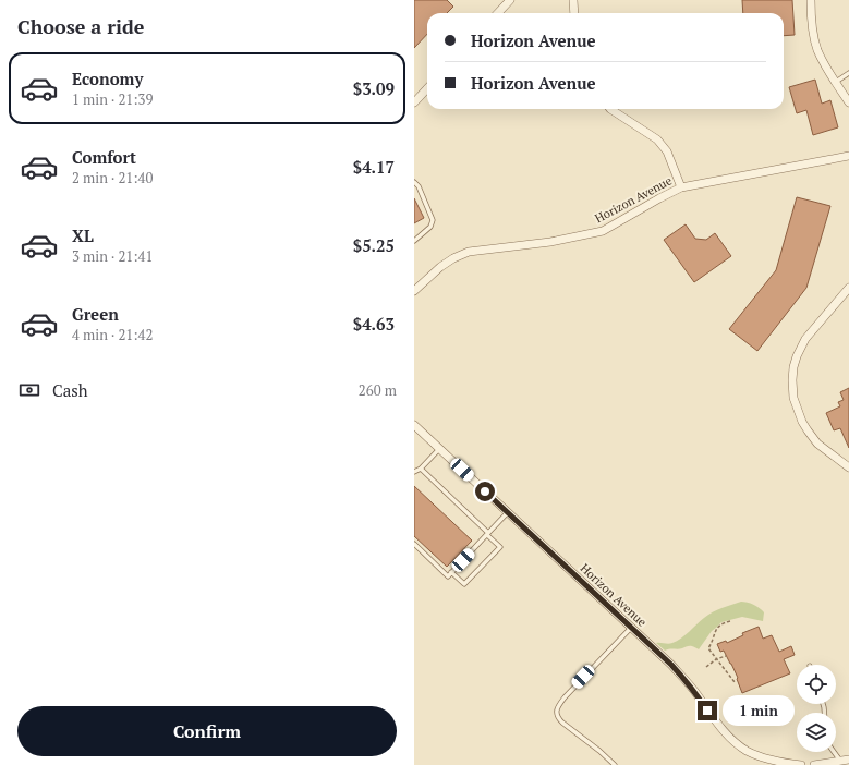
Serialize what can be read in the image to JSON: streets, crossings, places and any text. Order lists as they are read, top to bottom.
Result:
{
  "streets": {
    "street": ["Horizon Avenue"]
  },
  "page": {
    "heading": "Choose a ride",
    "banner": ["Horizon Avenue", "Horizon Avenue"],
    "list": [
      {
        "name": "Economy",
        "note": "1 min · 21:39",
        "value": "$3.09"
      },
      {
        "name": "Comfort",
        "note": "2 min · 21:40",
        "value": "$4.17"
      },
      {
        "name": "XL",
        "note": "3 min · 21:41",
        "value": "$5.25"
      },
      {
        "name": "Green",
        "note": "4 min · 21:42",
        "value": "$4.63"
      }
    ],
    "pay": ["Cash", "260 m"],
    "bubble": "1 min",
    "buttons": "Confirm"
  }
}
